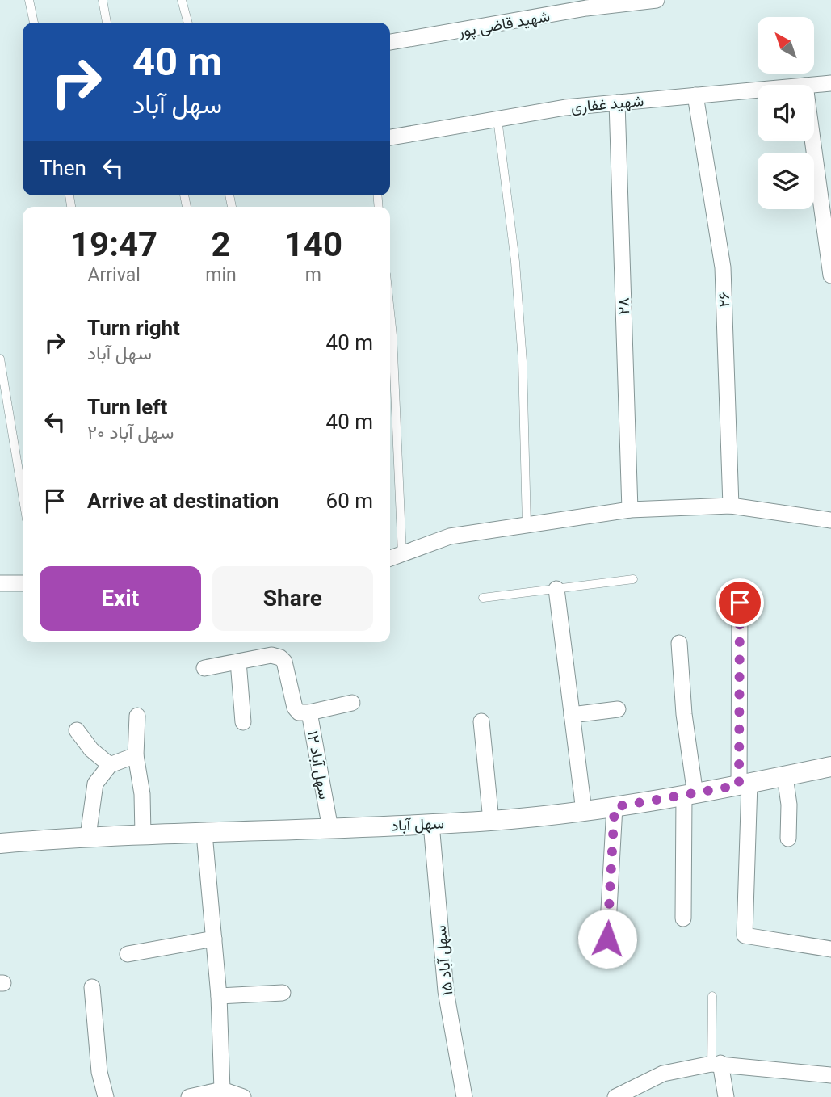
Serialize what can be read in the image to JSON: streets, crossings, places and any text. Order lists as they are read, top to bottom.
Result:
{
  "streets": {
    "street": [
      "شهید قاضی پور",
      "شهید غفاری",
      "۲۶",
      "۲۸",
      "سهل آباد ۱۲",
      "سهل آباد",
      "سهل آباد ۱۵"
    ]
  },
  "crossings": [
    ["شهید غفاری", "۲۶"],
    ["شهید غفاری", "۲۸"],
    ["سهل آباد ۱۲", "سهل آباد"],
    ["سهل آباد", "سهل آباد ۱۵"]
  ],
  "north": "top left",
  "page": {
    "turn": ["40 m", "سهل آباد"],
    "then": "Then",
    "eta": [
      "19:47",
      "Arrival",
      "2",
      "min",
      "140",
      "m"
    ],
    "list": [
      {
        "name": "Turn right",
        "note": "سهل آباد",
        "value": "40 m"
      },
      {
        "name": "Turn left",
        "note": "سهل آباد ۲۰",
        "value": "40 m"
      },
      {
        "name": "Arrive at destination",
        "value": "60 m"
      }
    ],
    "buttons": ["Exit", "Share"]
  }
}
